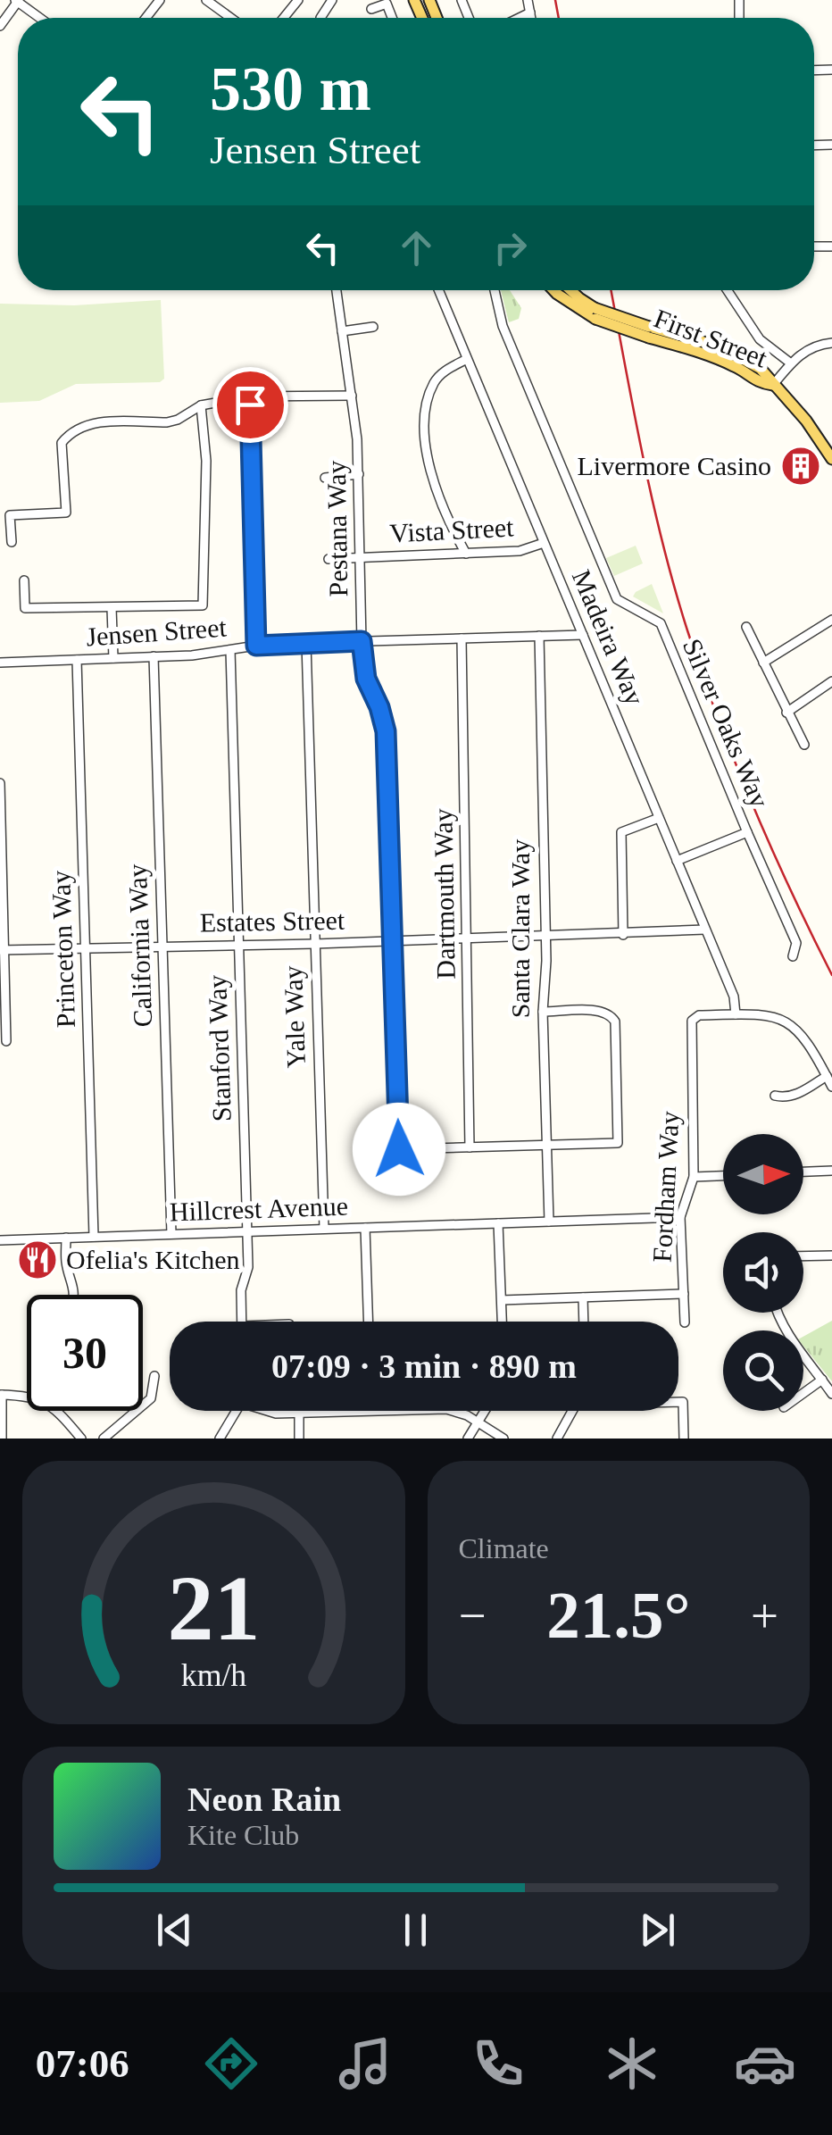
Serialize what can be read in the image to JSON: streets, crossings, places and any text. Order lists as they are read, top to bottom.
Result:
{
  "streets": {
    "main road": ["First Street"],
    "street": [
      "Pestana Way",
      "Vista Street",
      "Jensen Street",
      "Madeira Way",
      "Silver Oaks Way",
      "Dartmouth Way",
      "Estates Street",
      "Santa Clara Way",
      "California Way",
      "Princeton Way",
      "Yale Way",
      "Stanford Way",
      "Fordham Way",
      "Hillcrest Avenue"
    ]
  },
  "crossings": [
    ["Pestana Way", "Vista Street"],
    ["Pestana Way", "Jensen Street"],
    ["Pestana Way", "Dartmouth Way"],
    ["Pestana Way", "Estates Street"],
    ["Vista Street", "Madeira Way"],
    ["Jensen Street", "Madeira Way"],
    ["Jensen Street", "Dartmouth Way"],
    ["Jensen Street", "Santa Clara Way"],
    ["Jensen Street", "California Way"],
    ["Jensen Street", "Princeton Way"],
    ["Jensen Street", "Yale Way"],
    ["Jensen Street", "Stanford Way"],
    ["Madeira Way", "Estates Street"],
    ["Madeira Way", "Fordham Way"],
    ["Dartmouth Way", "Estates Street"],
    ["Estates Street", "Santa Clara Way"],
    ["Estates Street", "California Way"],
    ["Estates Street", "Princeton Way"],
    ["Estates Street", "Yale Way"],
    ["Estates Street", "Stanford Way"],
    ["Santa Clara Way", "Hillcrest Avenue"],
    ["California Way", "Hillcrest Avenue"],
    ["Princeton Way", "Hillcrest Avenue"],
    ["Yale Way", "Hillcrest Avenue"],
    ["Stanford Way", "Hillcrest Avenue"],
    ["Fordham Way", "Hillcrest Avenue"]
  ],
  "places": {
    "building": ["Livermore Casino"],
    "restaurant": ["Ofelia's Kitchen"]
  },
  "north": "right",
  "page": {
    "turn": ["530 m", "Jensen Street"],
    "limit": "30",
    "trip": "07:09 · 3 min · 890 m",
    "tile": "Climate",
    "heat": ["−", "21.5°", "+"],
    "song": ["Neon Rain", "Kite Club"],
    "tabs": "07:06",
    "gauge": ["21", "km/h"]
  }
}
